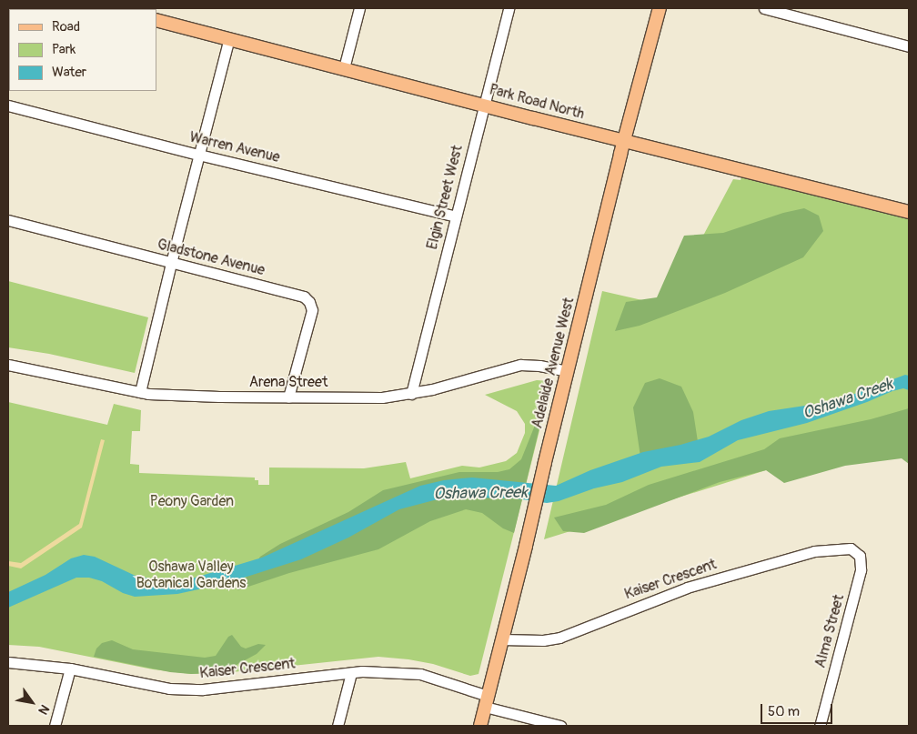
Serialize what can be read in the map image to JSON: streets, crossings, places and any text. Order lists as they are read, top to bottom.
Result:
{
  "streets": {
    "main road": ["Park Road North", "Adelaide Avenue West"],
    "street": [
      "Warren Avenue",
      "Elgin Street West",
      "Gladstone Avenue",
      "Arena Street",
      "Kaiser Crescent",
      "Alma Street"
    ]
  },
  "crossings": [
    ["Park Road North", "Elgin Street West"],
    ["Park Road North", "Adelaide Avenue West"],
    ["Warren Avenue", "Elgin Street West"],
    ["Elgin Street West", "Arena Street"],
    ["Gladstone Avenue", "Arena Street"],
    ["Adelaide Avenue West", "Arena Street"],
    ["Adelaide Avenue West", "Kaiser Crescent"],
    ["Kaiser Crescent", "Alma Street"]
  ],
  "water": ["Oshawa Creek"],
  "parks": ["Peony Garden", "Oshawa Valley Botanical Gardens"],
  "legend": ["Road", "Park", "Water"],
  "scale_bar": "50 m",
  "north": "bottom right"
}
